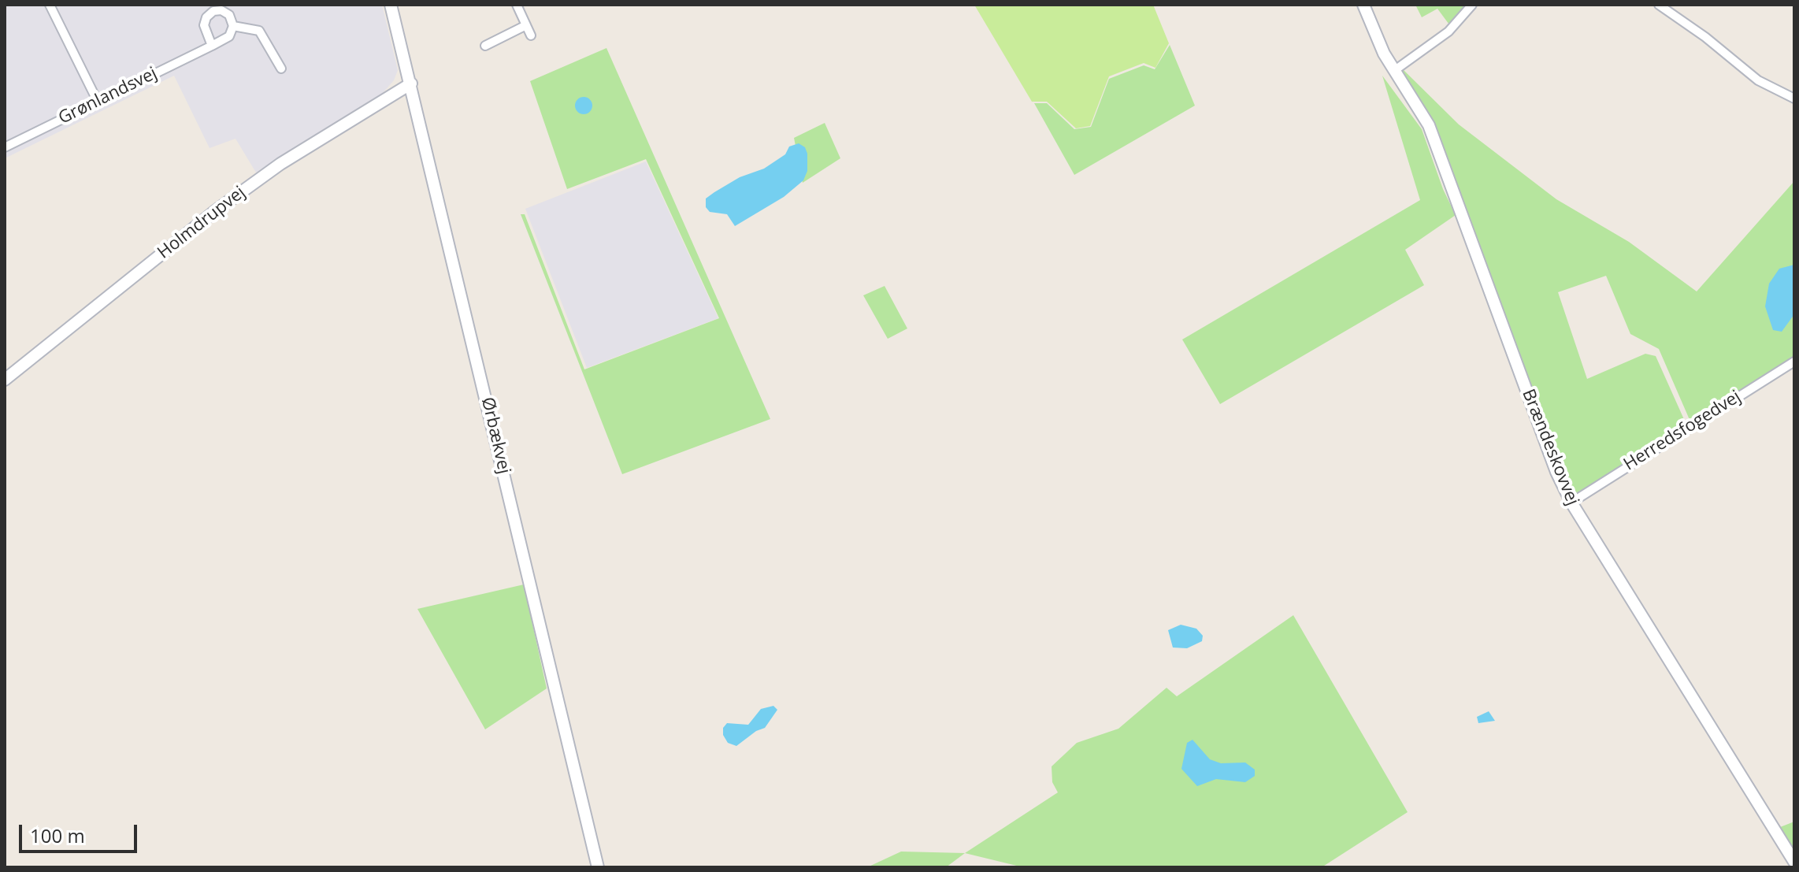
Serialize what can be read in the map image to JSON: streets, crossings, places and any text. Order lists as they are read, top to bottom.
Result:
{
  "streets": {
    "street": [
      "Grønlandsvej",
      "Holmdrupvej",
      "Herredsfogedvej",
      "Ørbækvej",
      "Brændeskovvej"
    ]
  },
  "crossings": [
    ["Holmdrupvej", "Ørbækvej"],
    ["Herredsfogedvej", "Brændeskovvej"]
  ],
  "scale_bar": "100 m"
}
